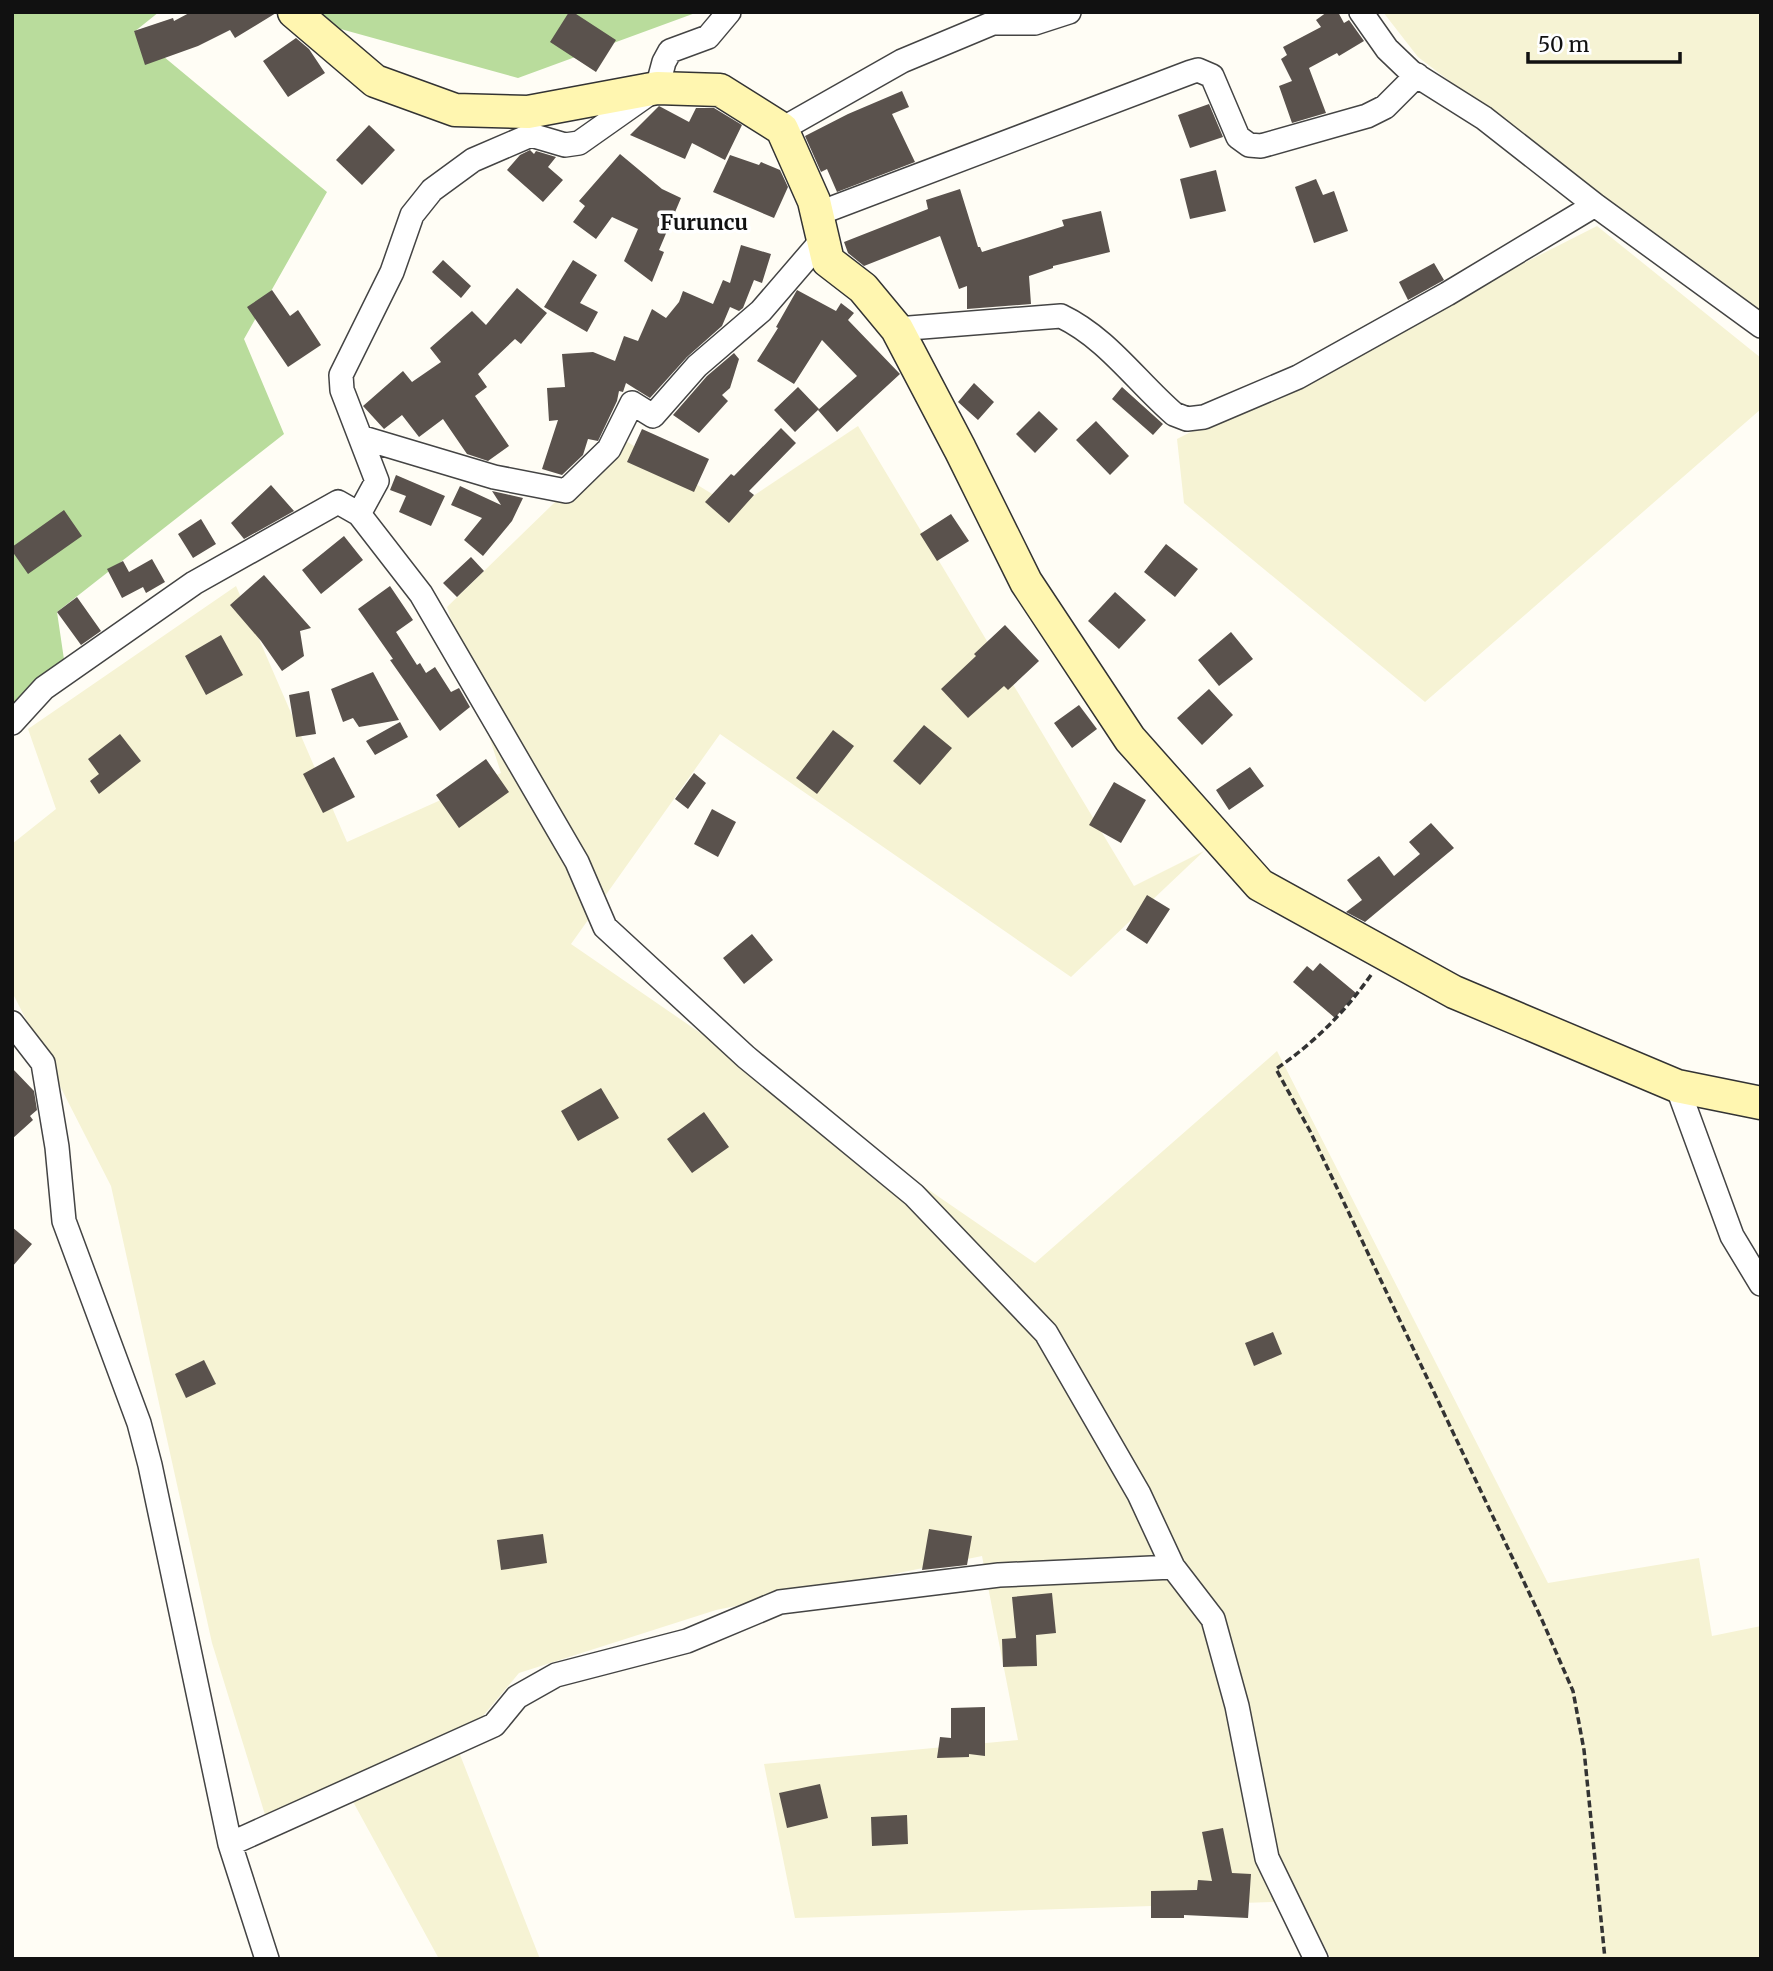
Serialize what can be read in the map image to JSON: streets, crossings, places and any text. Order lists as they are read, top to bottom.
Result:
{
  "districts": ["Furuncu"],
  "scale_bar": "50 m"
}
